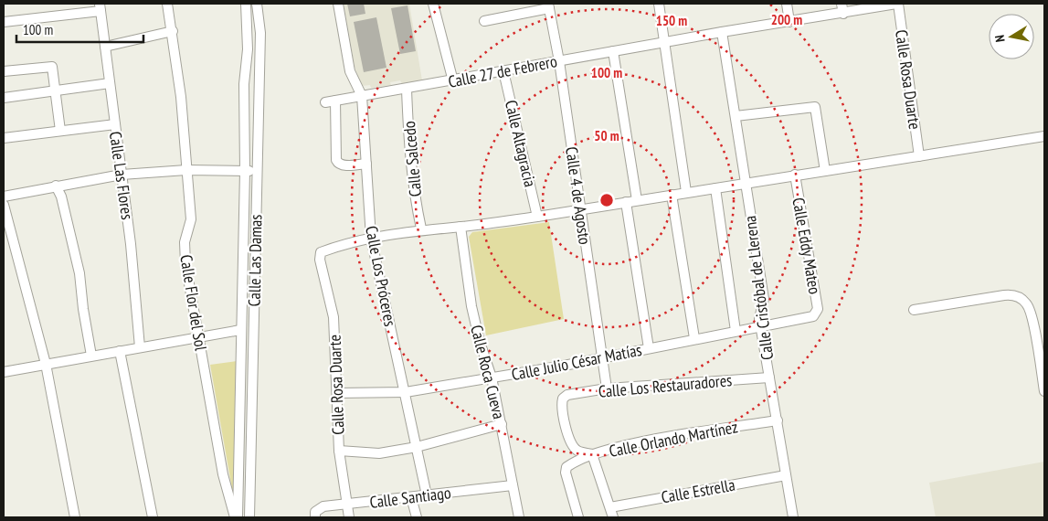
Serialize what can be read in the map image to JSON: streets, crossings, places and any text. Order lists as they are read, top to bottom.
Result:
{
  "streets": {
    "street": [
      "Calle 27 de Febrero",
      "Calle Rosa Duarte",
      "Calle Altagracia",
      "Calle Salcedo",
      "Calle Las Flores",
      "Calle 4 de Agosto",
      "Calle Eddy Mateo",
      "Calle Las Damas",
      "Calle Los Próceres",
      "Calle Cristóbal de Llerena",
      "Calle Flor del Sol",
      "Calle Julio César Matías",
      "Calle Roca Cueva",
      "Calle Los Restauradores",
      "Calle Orlando Martínez",
      "Calle Estrella",
      "Calle Santiago"
    ]
  },
  "crossings": [
    ["Calle 27 de Febrero", "Calle Rosa Duarte"],
    ["Calle 27 de Febrero", "Calle Altagracia"],
    ["Calle 27 de Febrero", "Calle Salcedo"],
    ["Calle 27 de Febrero", "Calle 4 de Agosto"],
    ["Calle 27 de Febrero", "Calle Los Próceres"],
    ["Calle 27 de Febrero", "Calle Cristóbal de Llerena"],
    ["Calle Rosa Duarte", "Calle Los Próceres"],
    ["Calle Rosa Duarte", "Calle Julio César Matías"],
    ["Calle Rosa Duarte", "Calle Santiago"],
    ["Calle 4 de Agosto", "Calle Julio César Matías"],
    ["Calle 4 de Agosto", "Calle Los Restauradores"],
    ["Calle Eddy Mateo", "Calle Julio César Matías"],
    ["Calle Las Damas", "Calle Flor del Sol"],
    ["Calle Los Próceres", "Calle Julio César Matías"],
    ["Calle Los Próceres", "Calle Santiago"],
    ["Calle Cristóbal de Llerena", "Calle Julio César Matías"],
    ["Calle Cristóbal de Llerena", "Calle Los Restauradores"],
    ["Calle Cristóbal de Llerena", "Calle Orlando Martínez"],
    ["Calle Cristóbal de Llerena", "Calle Estrella"],
    ["Calle Julio César Matías", "Calle Roca Cueva"],
    ["Calle Roca Cueva", "Calle Santiago"],
    ["Calle Los Restauradores", "Calle Orlando Martínez"]
  ],
  "scale_bar": "100 m",
  "north": "left",
  "rings": [
    "200 m",
    "150 m",
    "100 m",
    "50 m"
  ]
}
